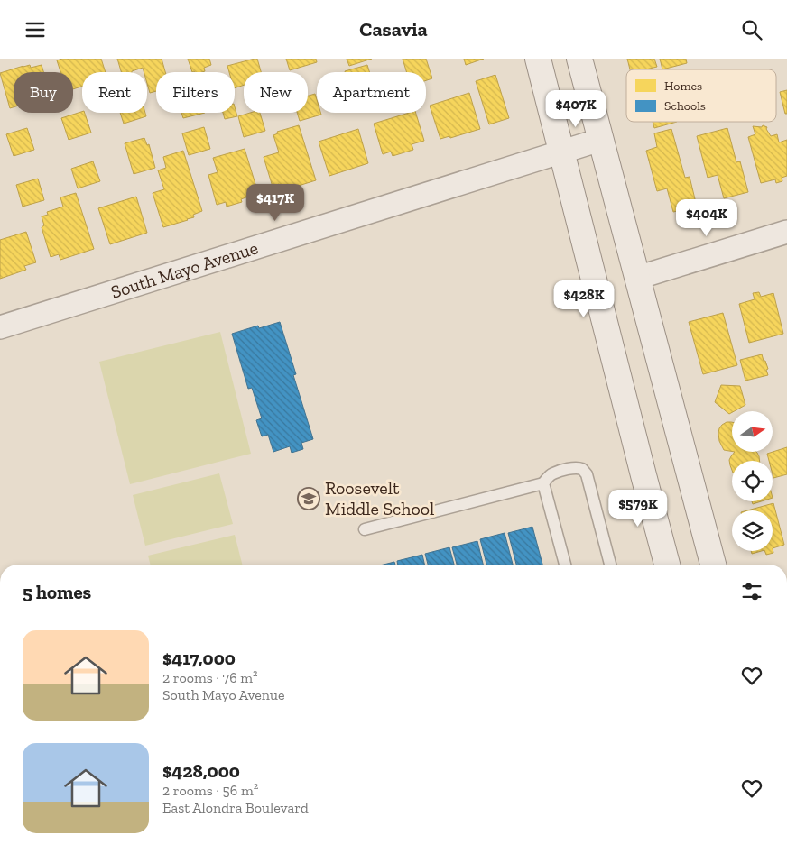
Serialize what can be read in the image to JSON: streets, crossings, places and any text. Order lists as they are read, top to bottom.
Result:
{
  "streets": {
    "street": ["South Mayo Avenue"]
  },
  "places": {
    "school or university": ["Roosevelt Middle School"]
  },
  "legend": ["Homes", "Schools"],
  "north": "right",
  "page": {
    "header": "Casavia",
    "chip": [
      "Buy",
      "Rent",
      "Filters",
      "New",
      "Apartment"
    ],
    "price": [
      "$407K",
      "$417K",
      "$404K",
      "$428K",
      "$579K"
    ],
    "heading": "5 homes",
    "list": [
      {
        "name": "$417,000",
        "note": "2 rooms · 76 m² · South Mayo Avenue"
      },
      {
        "name": "$428,000",
        "note": "2 rooms · 56 m² · East Alondra Boulevard"
      }
    ]
  }
}
